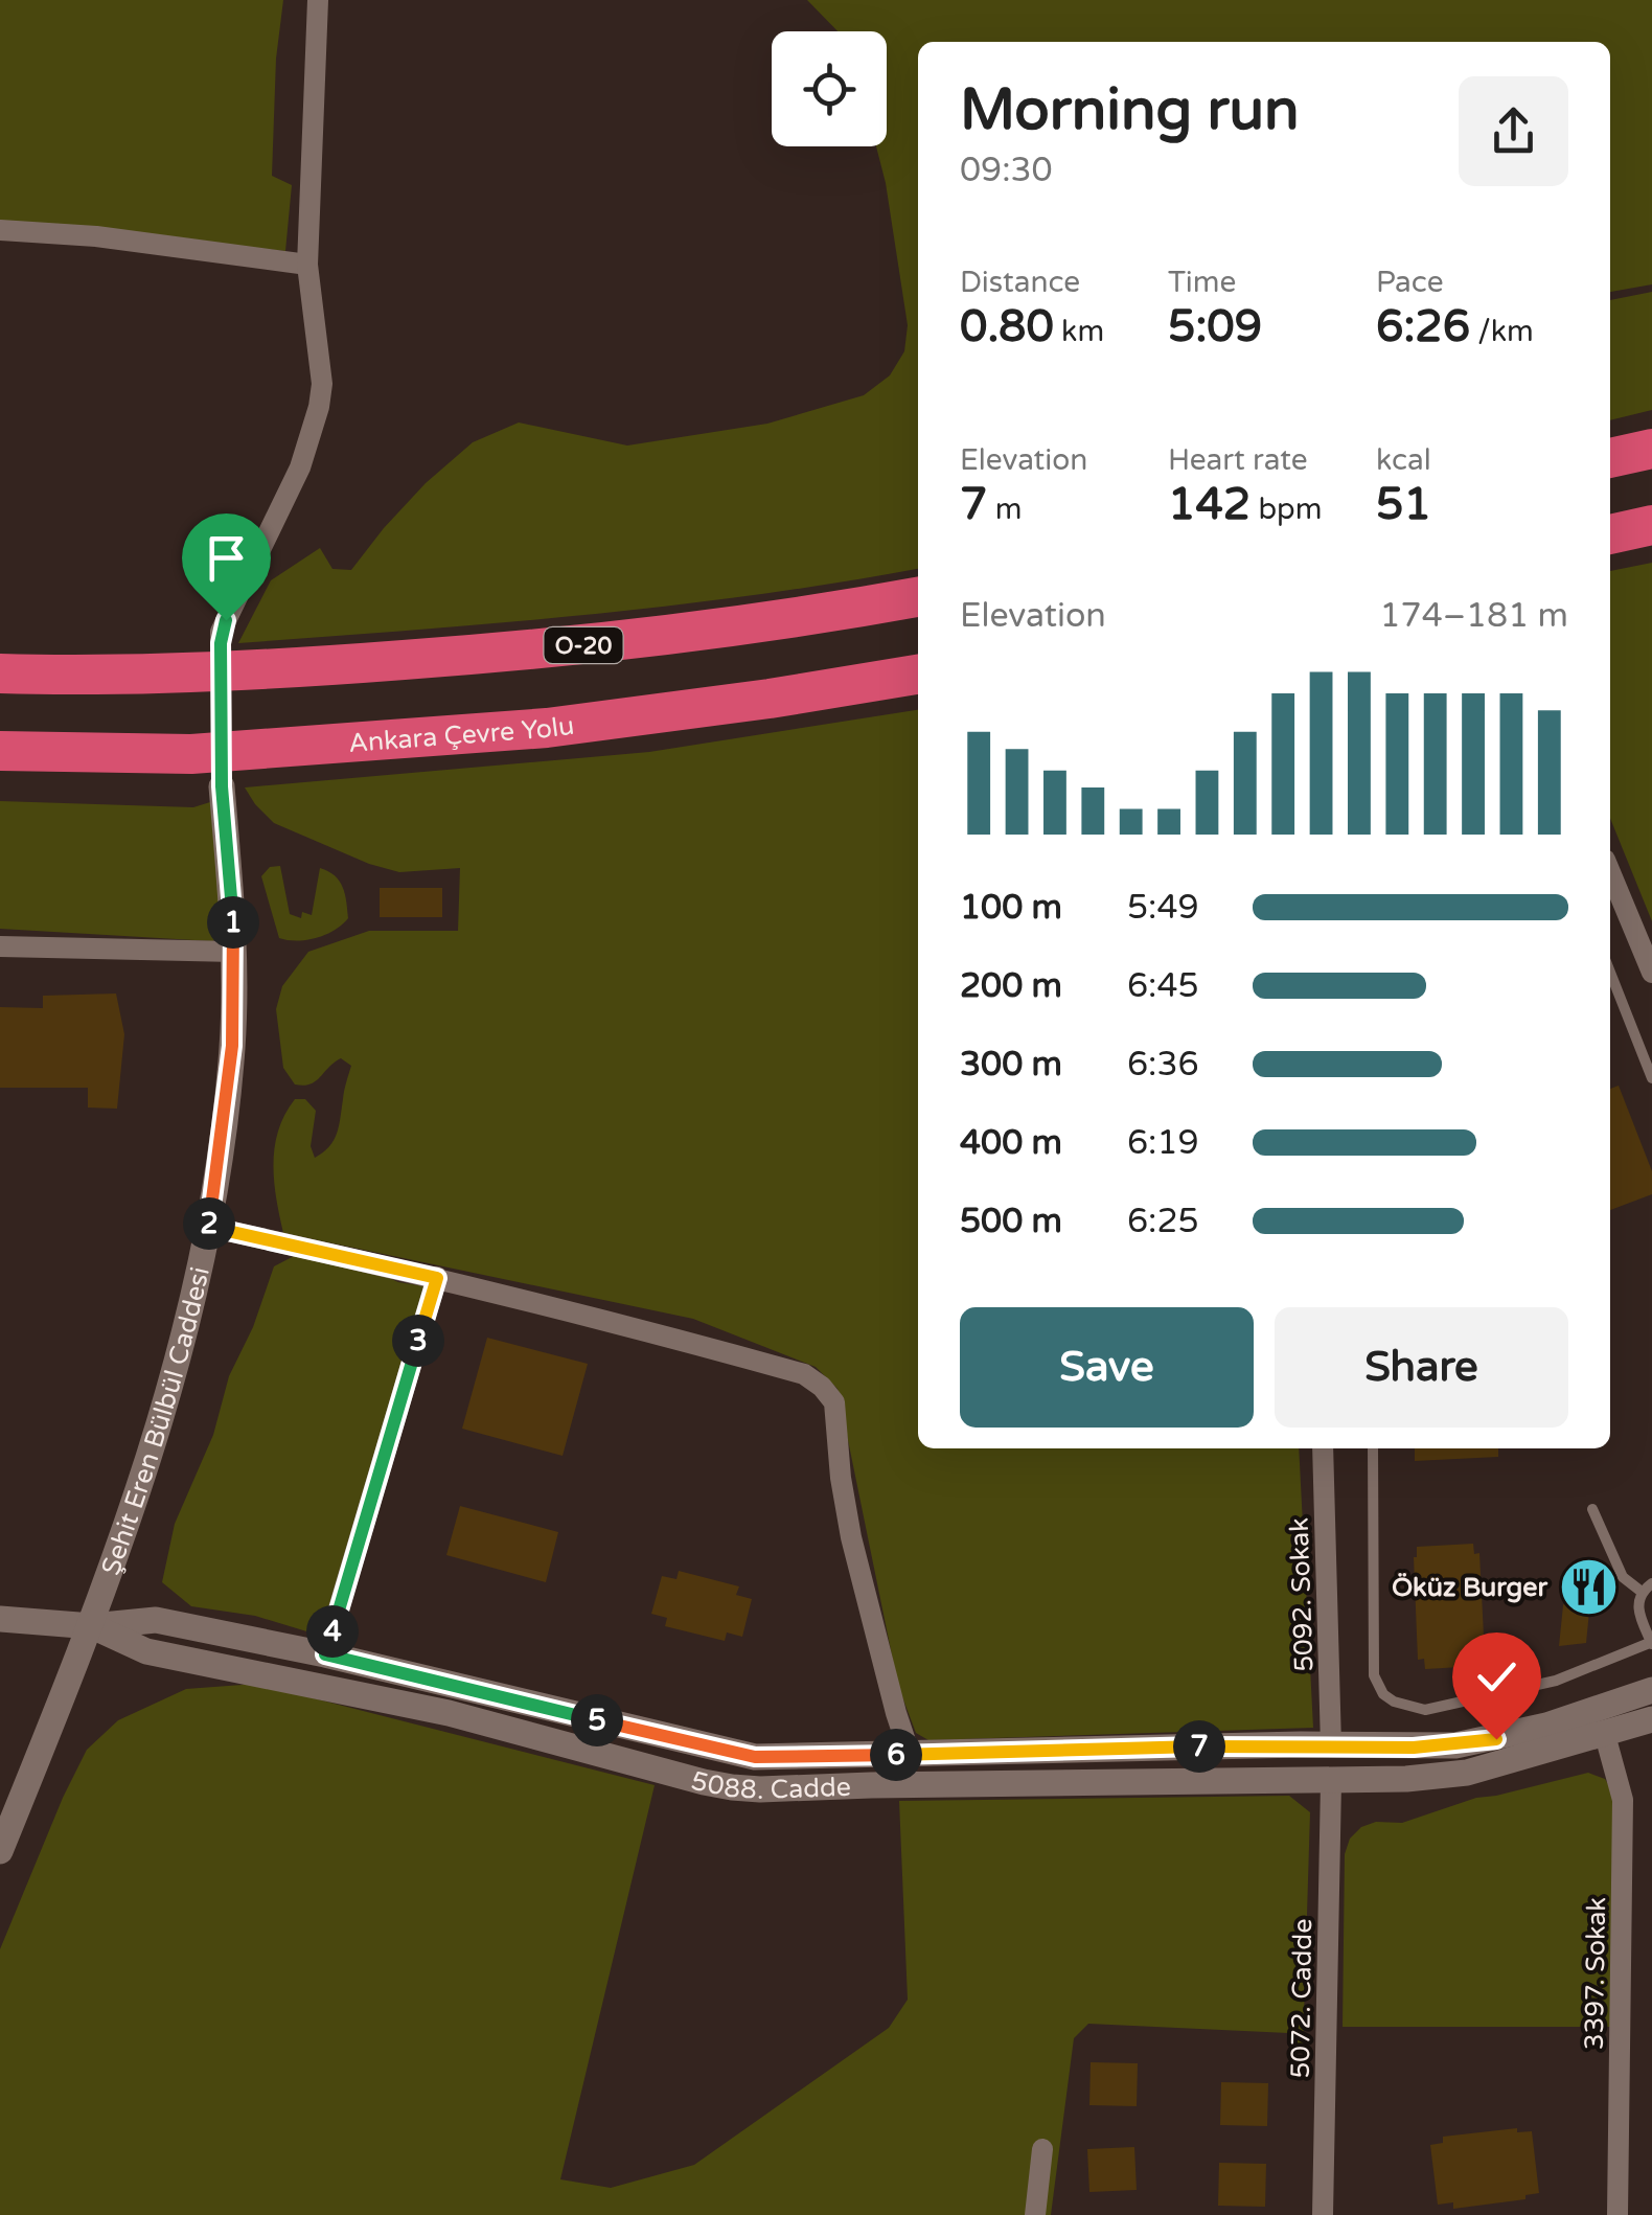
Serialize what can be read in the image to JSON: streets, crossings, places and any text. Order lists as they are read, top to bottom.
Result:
{
  "streets": {
    "highway": ["O-20", "Ankara Çevre Yolu"],
    "street": [
      "Şehit Eren Bülbül Caddesi",
      "5092. Sokak",
      "5088. Cadde",
      "3397. Sokak",
      "5072. Cadde"
    ]
  },
  "crossings": [
    ["Şehit Eren Bülbül Caddesi", "5088. Cadde"],
    ["5092. Sokak", "5088. Cadde"],
    ["5088. Cadde", "3397. Sokak"],
    ["5088. Cadde", "5072. Cadde"]
  ],
  "places": {
    "restaurant": ["Öküz Burger"]
  },
  "page": {
    "heading": ["Morning run", "09:30"],
    "stats": [
      ["Distance", "0.80 km"],
      ["Time", "5:09"],
      ["Pace", "6:26 /km"],
      ["Elevation", "7 m"],
      ["Heart rate", "142 bpm"],
      ["kcal", "51"]
    ],
    "chart": ["Elevation", "174–181 m"],
    "list": [
      {
        "name": "100 m",
        "note": "5:49"
      },
      {
        "name": "200 m",
        "note": "6:45"
      },
      {
        "name": "300 m",
        "note": "6:36"
      },
      {
        "name": "400 m",
        "note": "6:19"
      },
      {
        "name": "500 m",
        "note": "6:25"
      }
    ],
    "pins": [
      "1",
      "2",
      "3",
      "4",
      "5",
      "7",
      "6"
    ],
    "buttons": ["Save", "Share"]
  }
}
